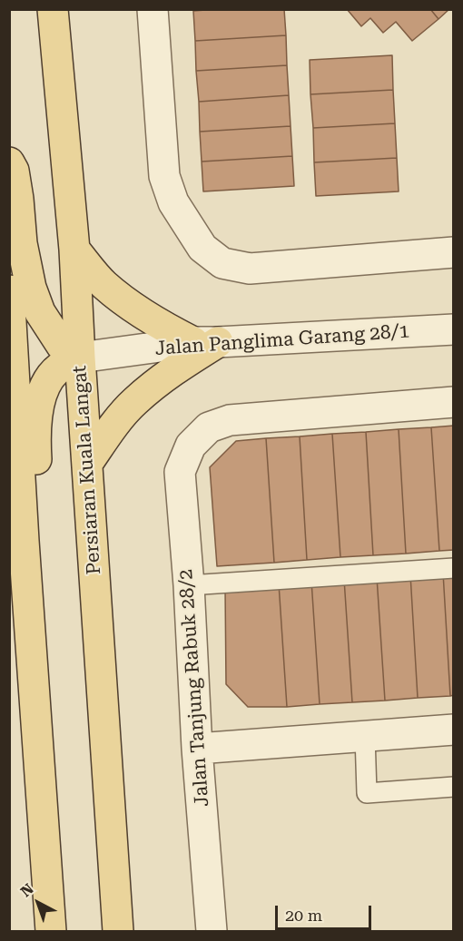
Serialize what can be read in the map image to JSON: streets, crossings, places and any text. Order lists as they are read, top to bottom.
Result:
{
  "streets": {
    "main road": ["Persiaran Kuala Langat"],
    "street": ["Jalan Panglima Garang 28/1", "Jalan Tanjung Rabuk 28/2"]
  },
  "crossings": [
    ["Jalan Panglima Garang 28/1", "Persiaran Kuala Langat"]
  ],
  "scale_bar": "20 m",
  "north": "top left"
}
